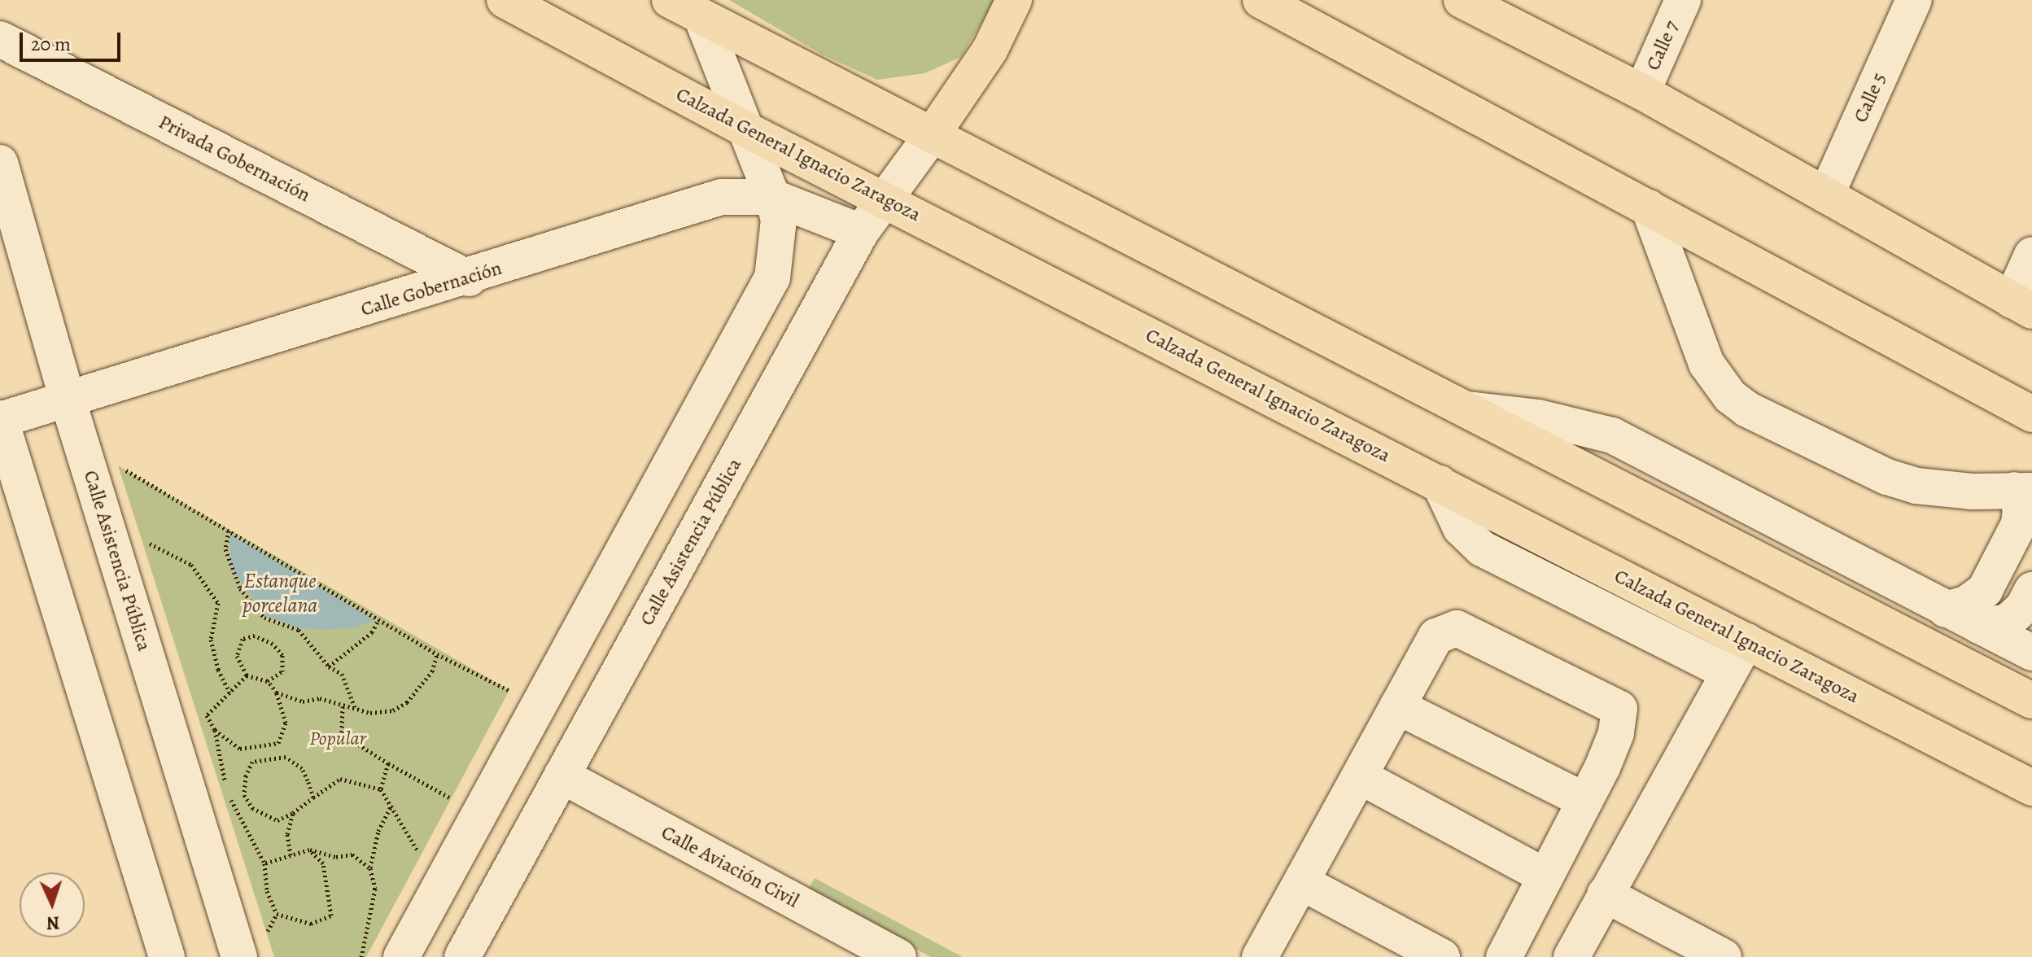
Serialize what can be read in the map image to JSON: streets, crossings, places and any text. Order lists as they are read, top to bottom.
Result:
{
  "streets": {
    "main road": ["Calzada General Ignacio Zaragoza"],
    "street": [
      "Calle 7",
      "Calle 5",
      "Privada Gobernación",
      "Calle Gobernación",
      "Calle Asistencia Pública",
      "Calle Aviación Civil"
    ]
  },
  "crossings": [
    ["Calzada General Ignacio Zaragoza", "Calle Asistencia Pública"],
    ["Privada Gobernación", "Calle Gobernación"],
    ["Calle Gobernación", "Calle Asistencia Pública"],
    ["Calle Asistencia Pública", "Calle Aviación Civil"]
  ],
  "water": ["Estanque porcelana"],
  "parks": ["Popular"],
  "scale_bar": "20 m",
  "north": "bottom"
}
